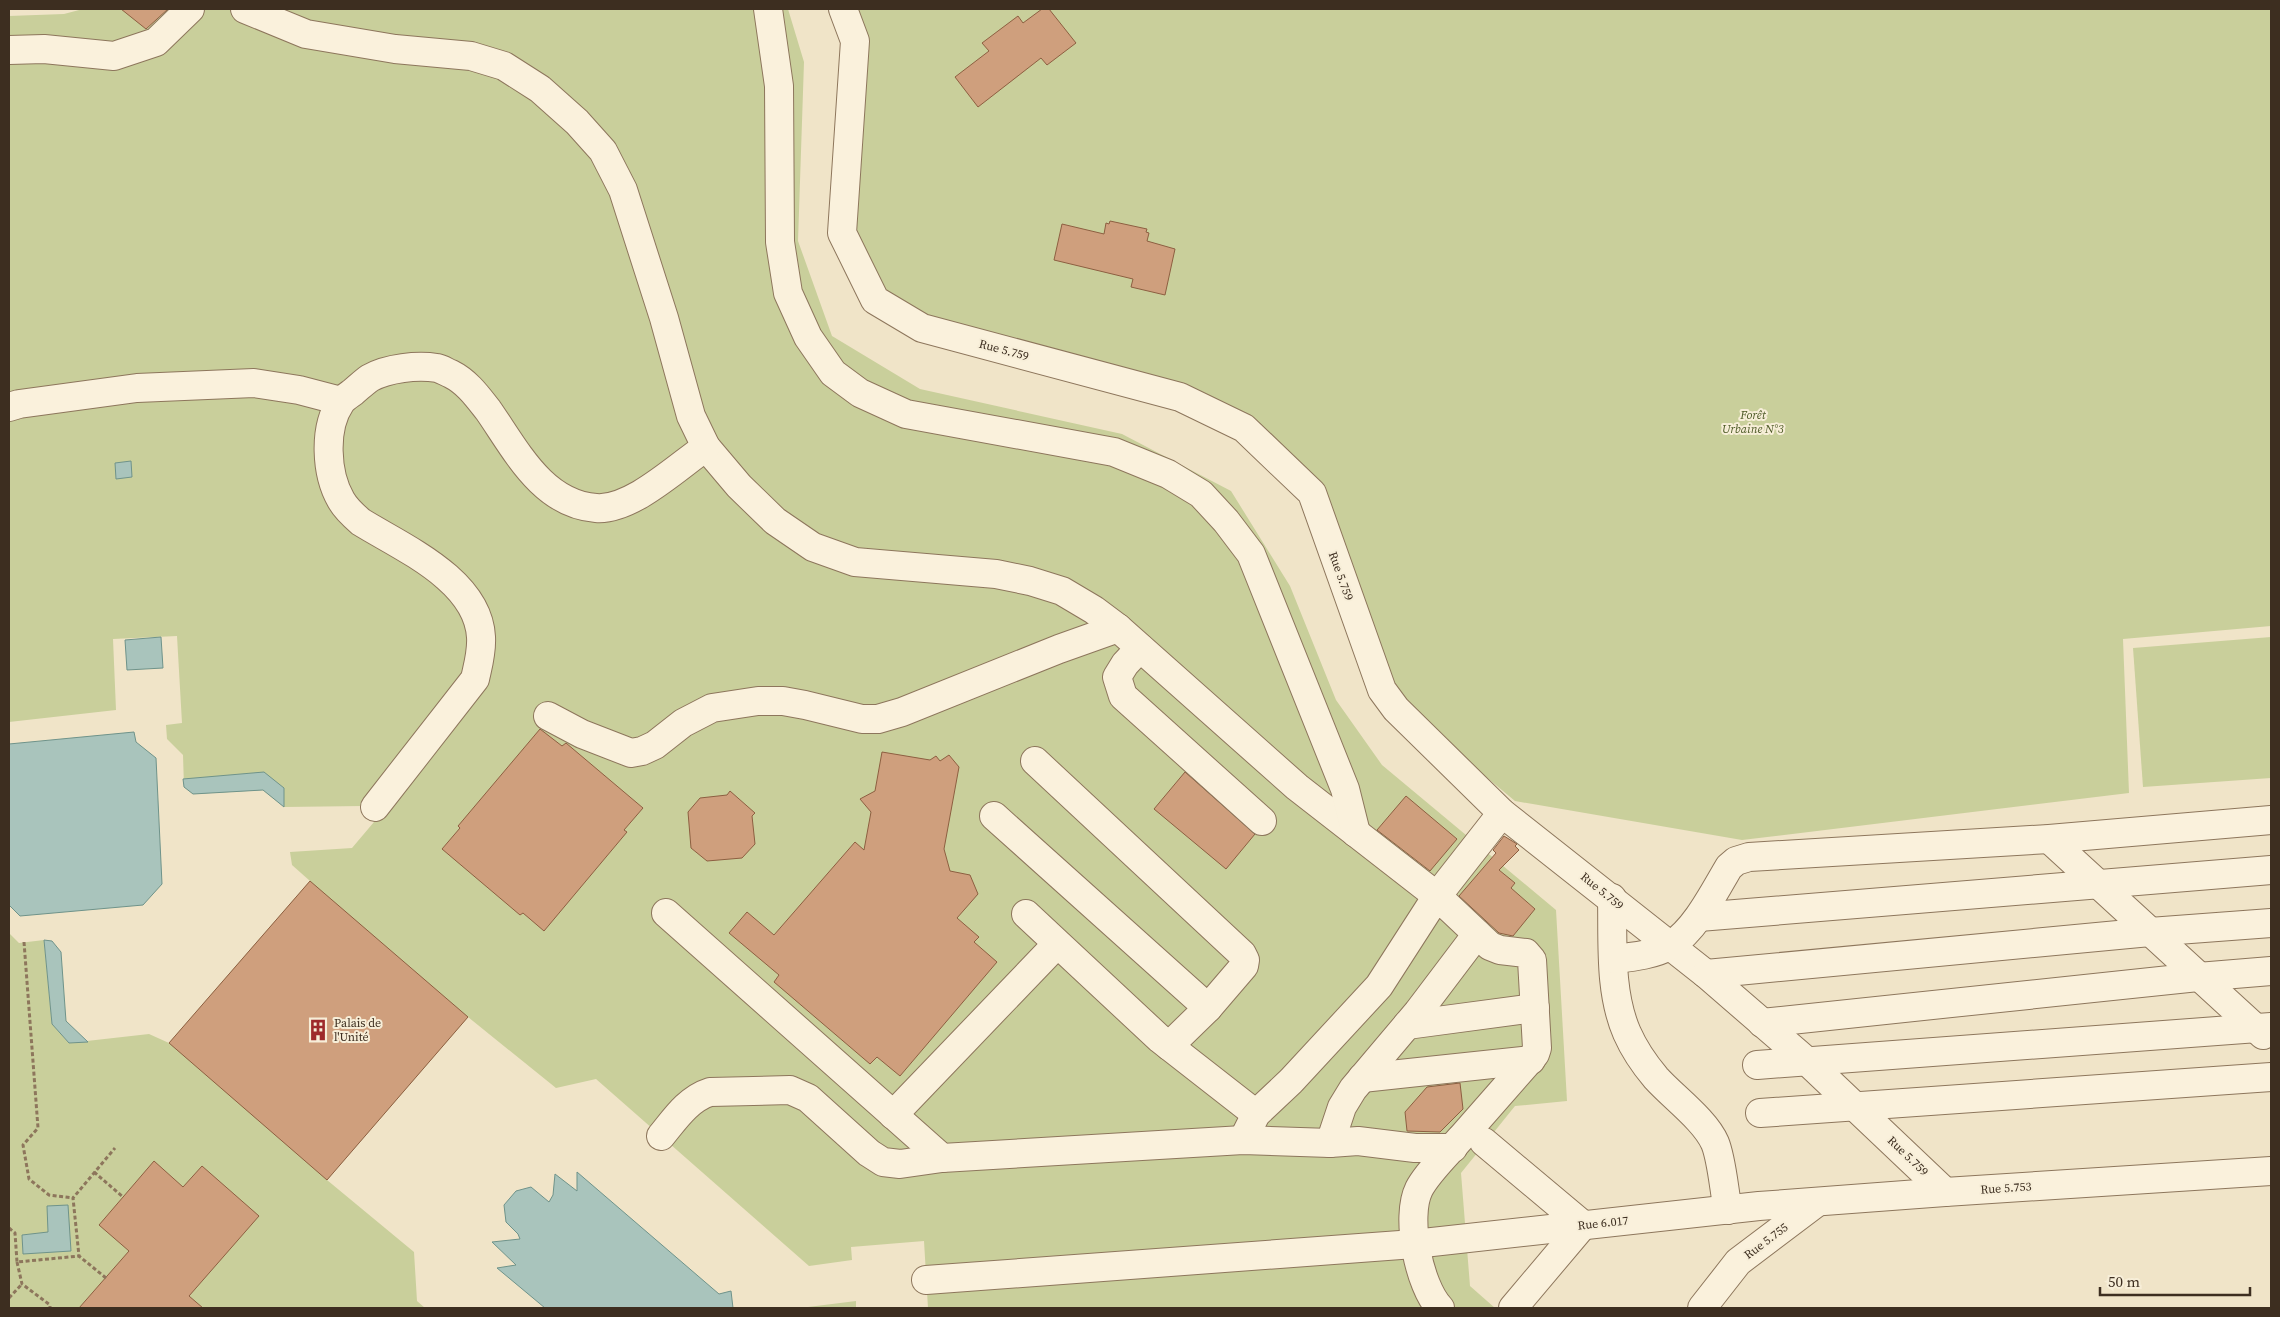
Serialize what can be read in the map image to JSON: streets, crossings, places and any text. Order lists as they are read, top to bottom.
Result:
{
  "streets": {
    "lane": [
      "Rue 5.759",
      "Rue 5.753",
      "Rue 6.017",
      "Rue 5.755"
    ]
  },
  "crossings": [
    ["Rue 5.759", "Rue 5.753"],
    ["Rue 5.753", "Rue 6.017"],
    ["Rue 5.753", "Rue 5.755"]
  ],
  "parks": ["Forêt Urbaine N°3"],
  "places": {
    "building": ["Palais de l'Unité"]
  },
  "scale_bar": "50 m"
}
